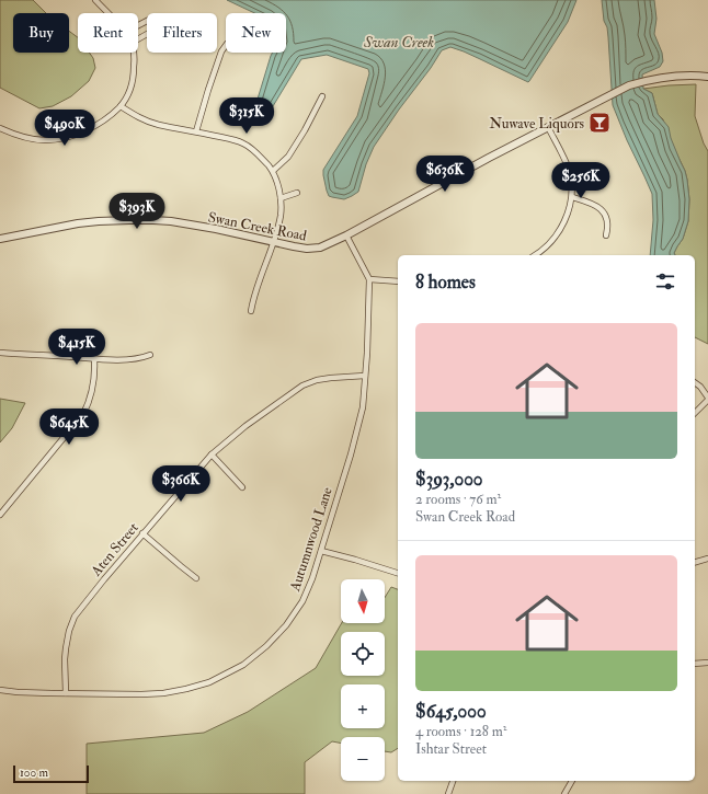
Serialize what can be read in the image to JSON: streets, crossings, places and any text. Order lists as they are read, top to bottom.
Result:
{
  "streets": {
    "street": ["Swan Creek Road", "Autumnwood Lane", "Aten Street"]
  },
  "crossings": [
    ["Swan Creek Road", "Autumnwood Lane"],
    ["Autumnwood Lane", "Aten Street"]
  ],
  "water": ["Swan Creek"],
  "places": {
    "bar": ["Nuwave Liquors"]
  },
  "scale_bar": "100 m",
  "north": "bottom",
  "page": {
    "chip": [
      "Buy",
      "Rent",
      "Filters",
      "New"
    ],
    "price": [
      "$315K",
      "$490K",
      "$636K",
      "$256K",
      "$393K",
      "$415K",
      "$645K",
      "$366K"
    ],
    "heading": "8 homes",
    "list": [
      {
        "name": "$393,000",
        "note": "2 rooms · 76 m² · Swan Creek Road"
      },
      {
        "name": "$645,000",
        "note": "4 rooms · 128 m² · Ishtar Street"
      }
    ],
    "map_buttons": ["+", "−"],
    "scale": "100 m"
  }
}
